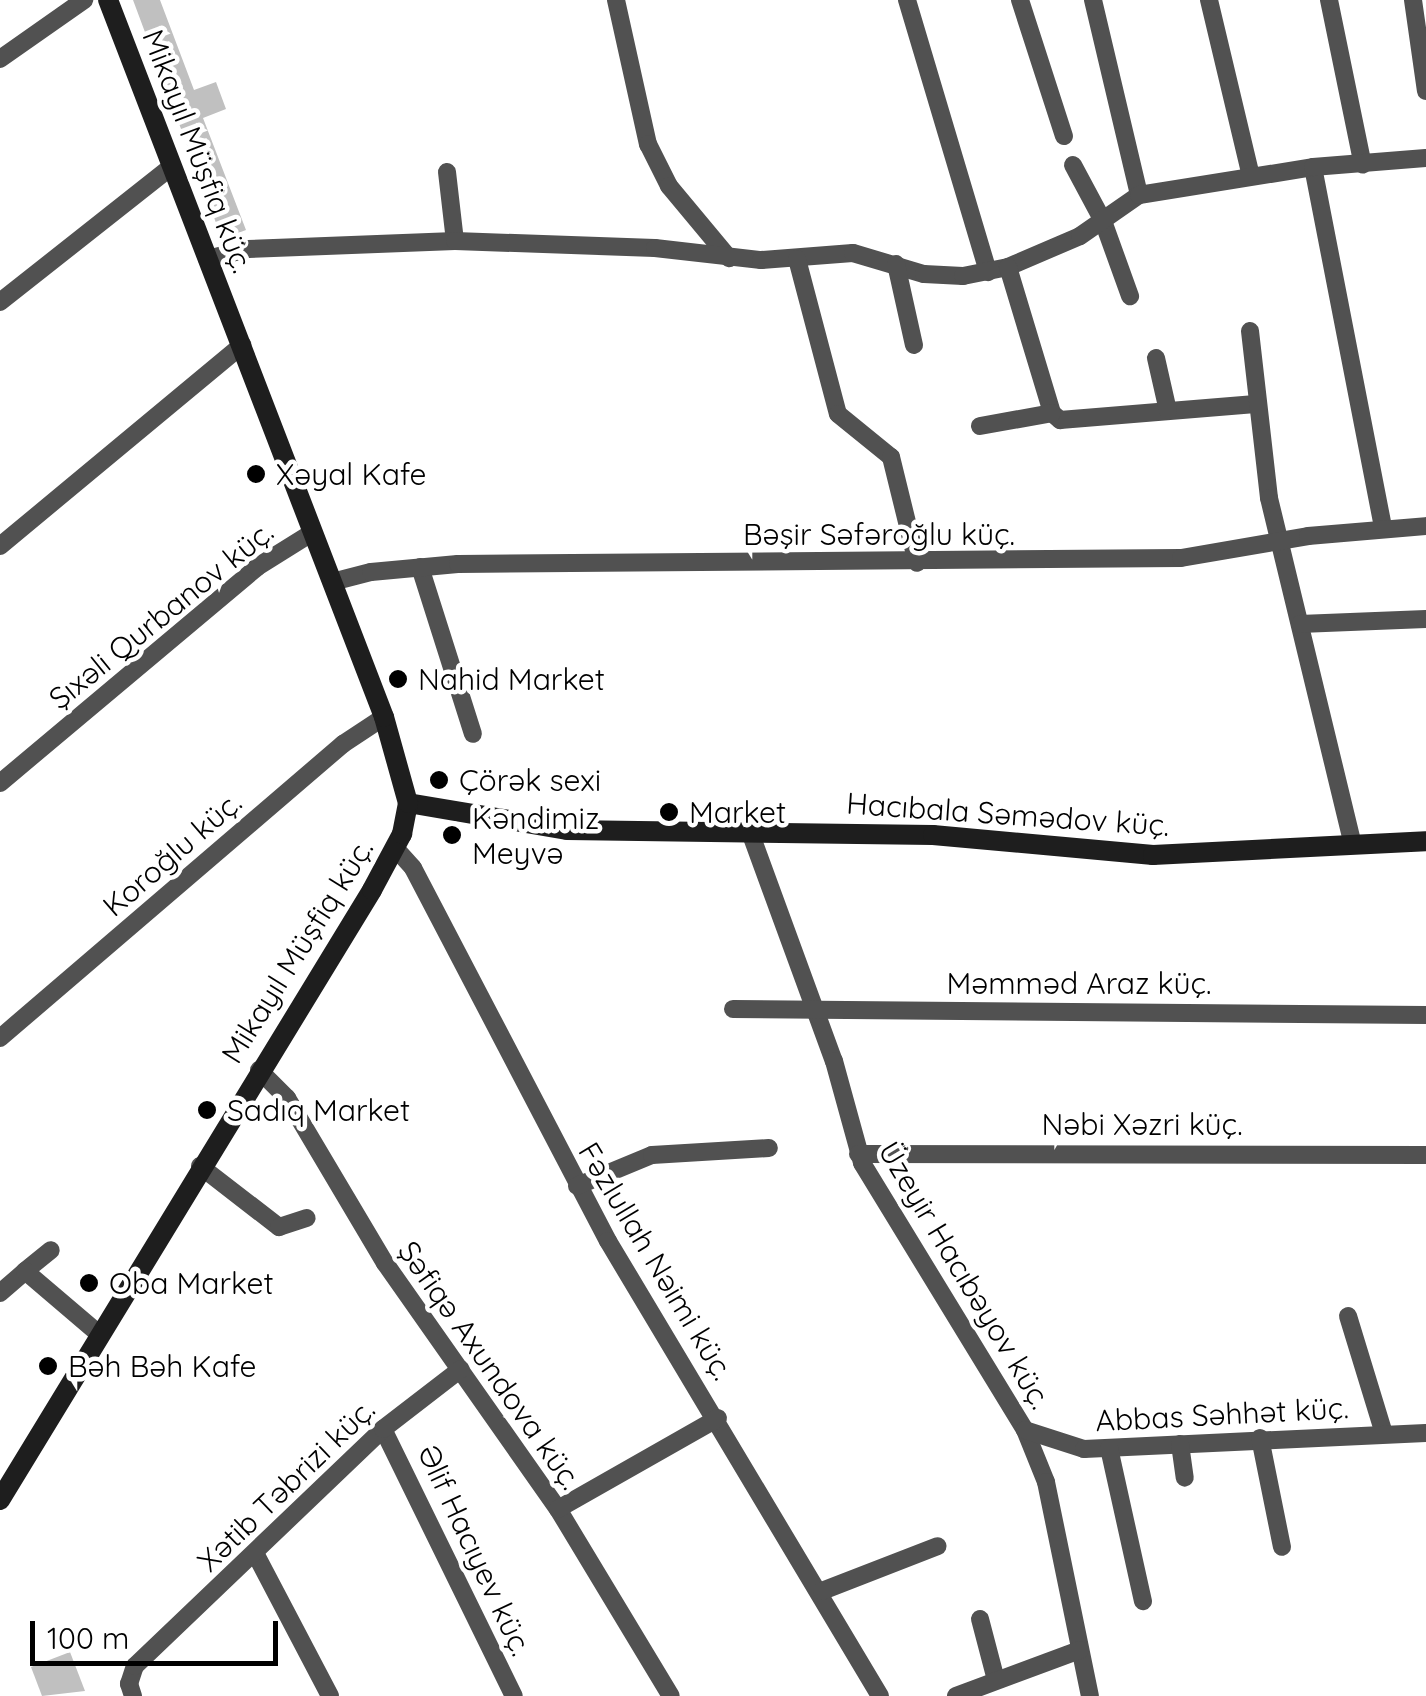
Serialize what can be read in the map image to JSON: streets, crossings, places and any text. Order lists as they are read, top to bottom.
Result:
{
  "streets": {
    "main road": ["Mikayıl Müşfiq küç.", "Hacıbala Səmədov küç."],
    "street": [
      "Bəşir Səfəroğlu küç.",
      "Şıxəli Qurbanov küç.",
      "Koroğlu küç.",
      "Məmməd Araz küç.",
      "Nəbi Xəzri küç.",
      "Fəzlullah Nəimi küç.",
      "Üzeyir Hacıbəyov küç.",
      "Şəfiqə Axundova küç.",
      "Abbas Səhhət küç.",
      "Xətib Təbrizi küç.",
      "Əlif Hacıyev küç."
    ]
  },
  "crossings": [
    ["Mikayıl Müşfiq küç.", "Bəşir Səfəroğlu küç."],
    ["Mikayıl Müşfiq küç.", "Şıxəli Qurbanov küç."],
    ["Mikayıl Müşfiq küç.", "Hacıbala Səmədov küç."],
    ["Mikayıl Müşfiq küç.", "Koroğlu küç."],
    ["Mikayıl Müşfiq küç.", "Fəzlullah Nəimi küç."],
    ["Mikayıl Müşfiq küç.", "Şəfiqə Axundova küç."],
    ["Hacıbala Səmədov küç.", "Üzeyir Hacıbəyov küç."],
    ["Məmməd Araz küç.", "Üzeyir Hacıbəyov küç."],
    ["Nəbi Xəzri küç.", "Üzeyir Hacıbəyov küç."],
    ["Üzeyir Hacıbəyov küç.", "Abbas Səhhət küç."],
    ["Şəfiqə Axundova küç.", "Xətib Təbrizi küç."],
    ["Xətib Təbrizi küç.", "Əlif Hacıyev küç."]
  ],
  "places": [
    "Xəyal Kafe",
    "Nahid Market",
    "Çörək sexi",
    "Market",
    "Kəndimiz Meyvə",
    "Sadıq Market",
    "Oba Market",
    "Bəh Bəh Kafe"
  ],
  "scale_bar": "100 m"
}
